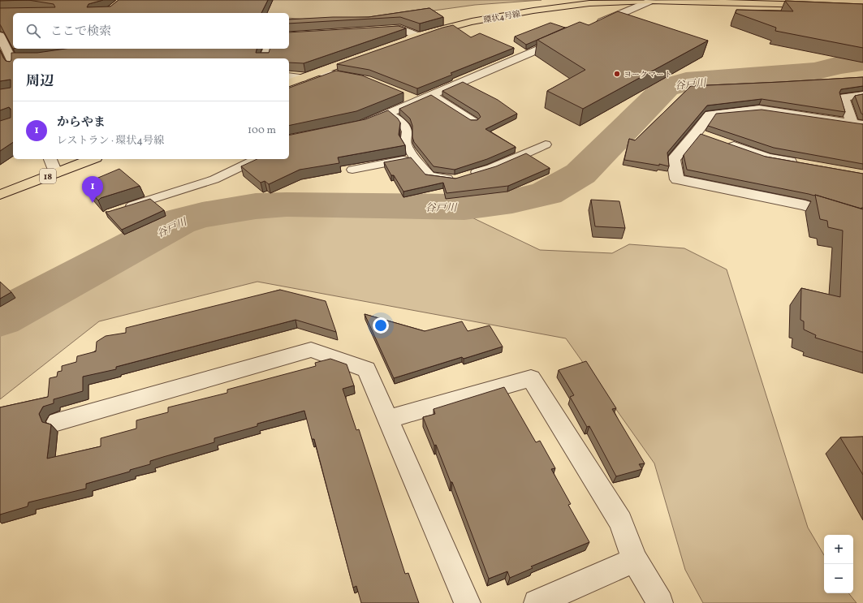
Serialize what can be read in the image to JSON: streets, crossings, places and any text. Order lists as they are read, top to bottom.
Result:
{
  "streets": {
    "main road": ["環状4号線", "18"]
  },
  "water": ["谷戸川"],
  "places": ["ヨークマート"],
  "page": {
    "search": "ここで検索",
    "heading": "周辺",
    "list": [
      {
        "mark": "1",
        "name": "からやま",
        "note": "レストラン · 環状4号線",
        "value": "100 m"
      }
    ],
    "pins": "1",
    "map_buttons": ["+", "−"]
  }
}
